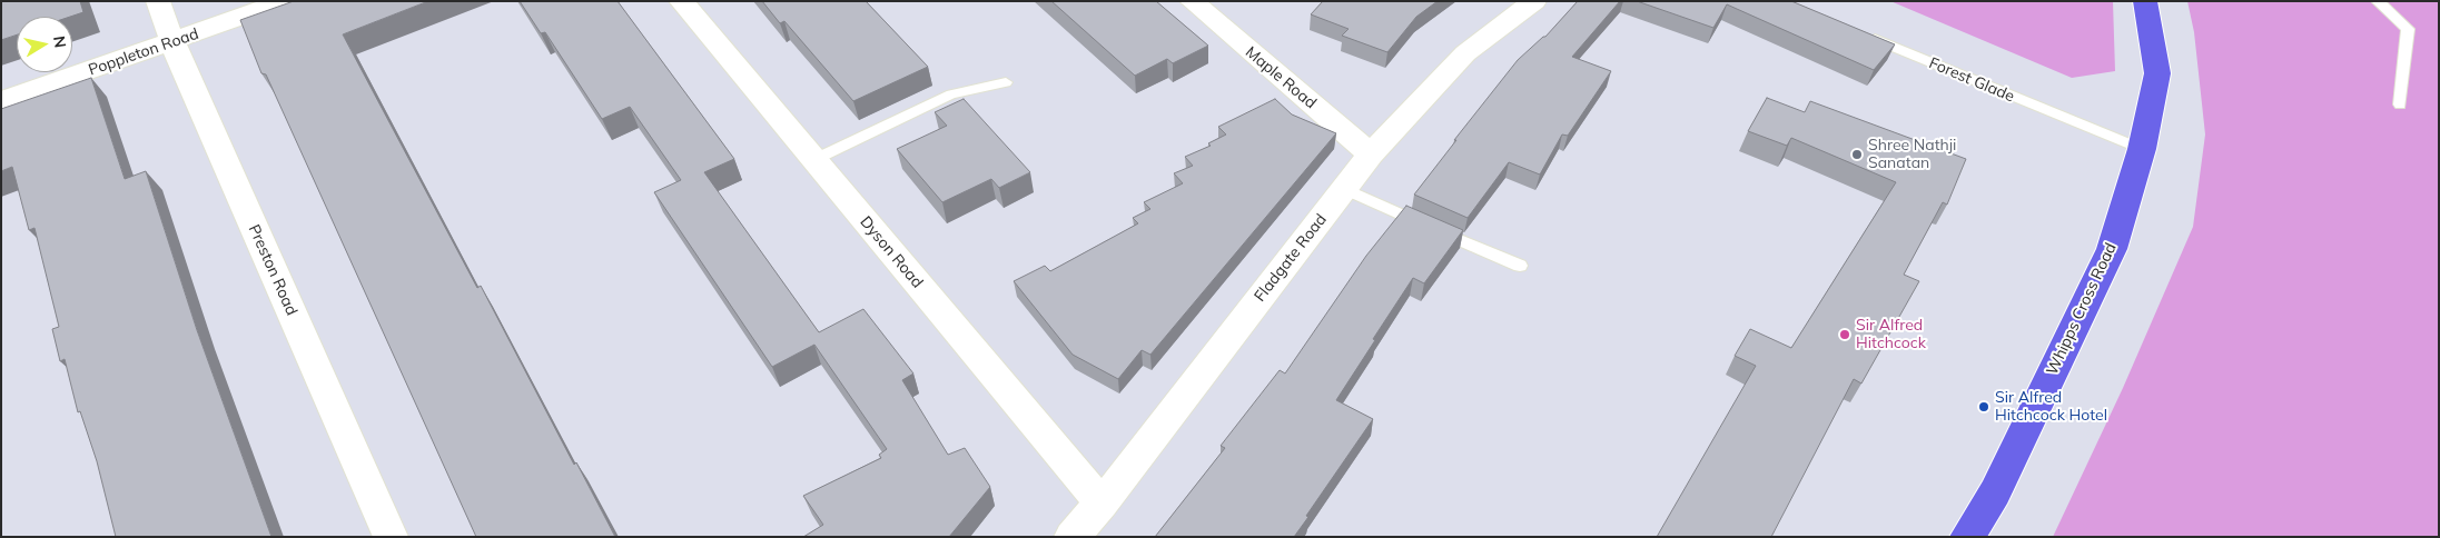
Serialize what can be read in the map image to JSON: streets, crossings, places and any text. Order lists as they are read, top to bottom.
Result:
{
  "streets": {
    "main road": ["Whipps Cross Road"],
    "street": [
      "Poppleton Road",
      "Maple Road",
      "Dyson Road",
      "Fladgate Road",
      "Preston Road"
    ],
    "lane": ["Forest Glade"]
  },
  "crossings": [
    ["Poppleton Road", "Preston Road"],
    ["Maple Road", "Fladgate Road"],
    ["Forest Glade", "Whipps Cross Road"],
    ["Dyson Road", "Fladgate Road"]
  ],
  "places": ["Shree Nathji Sanatan", "Sir Alfred Hitchcock", "Sir Alfred Hitchcock Hotel"],
  "north": "right"
}
